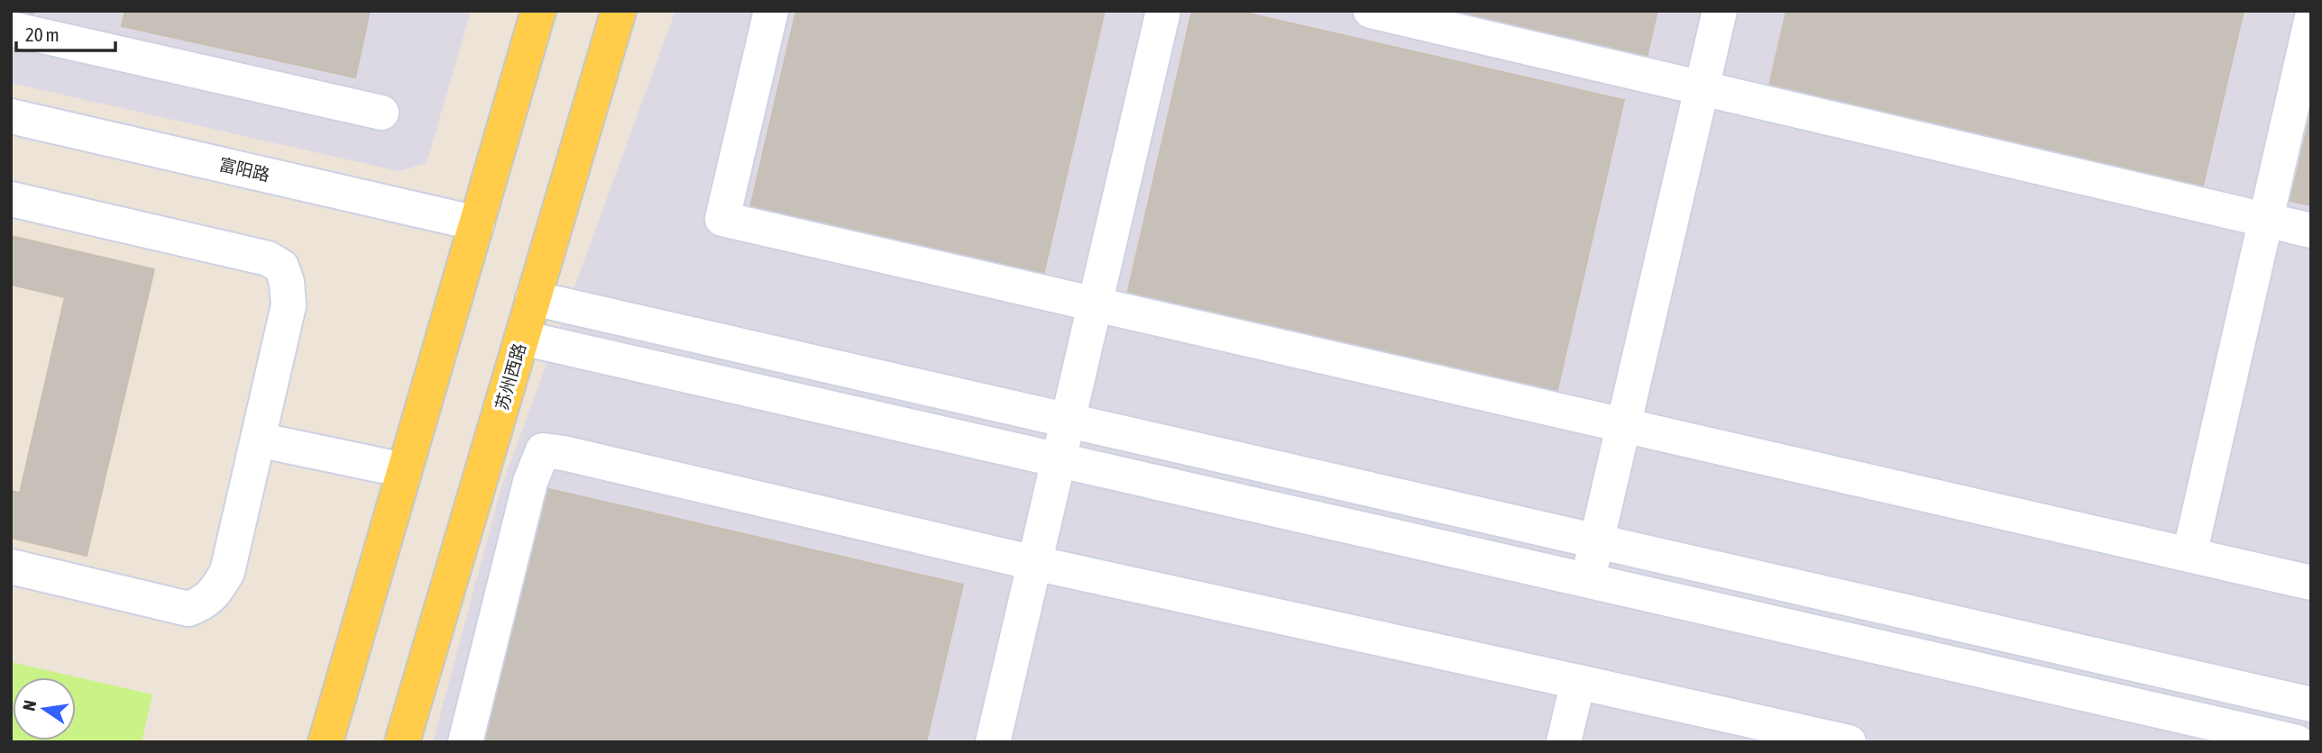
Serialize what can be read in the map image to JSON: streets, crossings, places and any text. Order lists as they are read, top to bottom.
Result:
{
  "streets": {
    "main road": ["苏州西路"],
    "street": ["富阳路"]
  },
  "scale_bar": "20 m",
  "north": "left"
}
